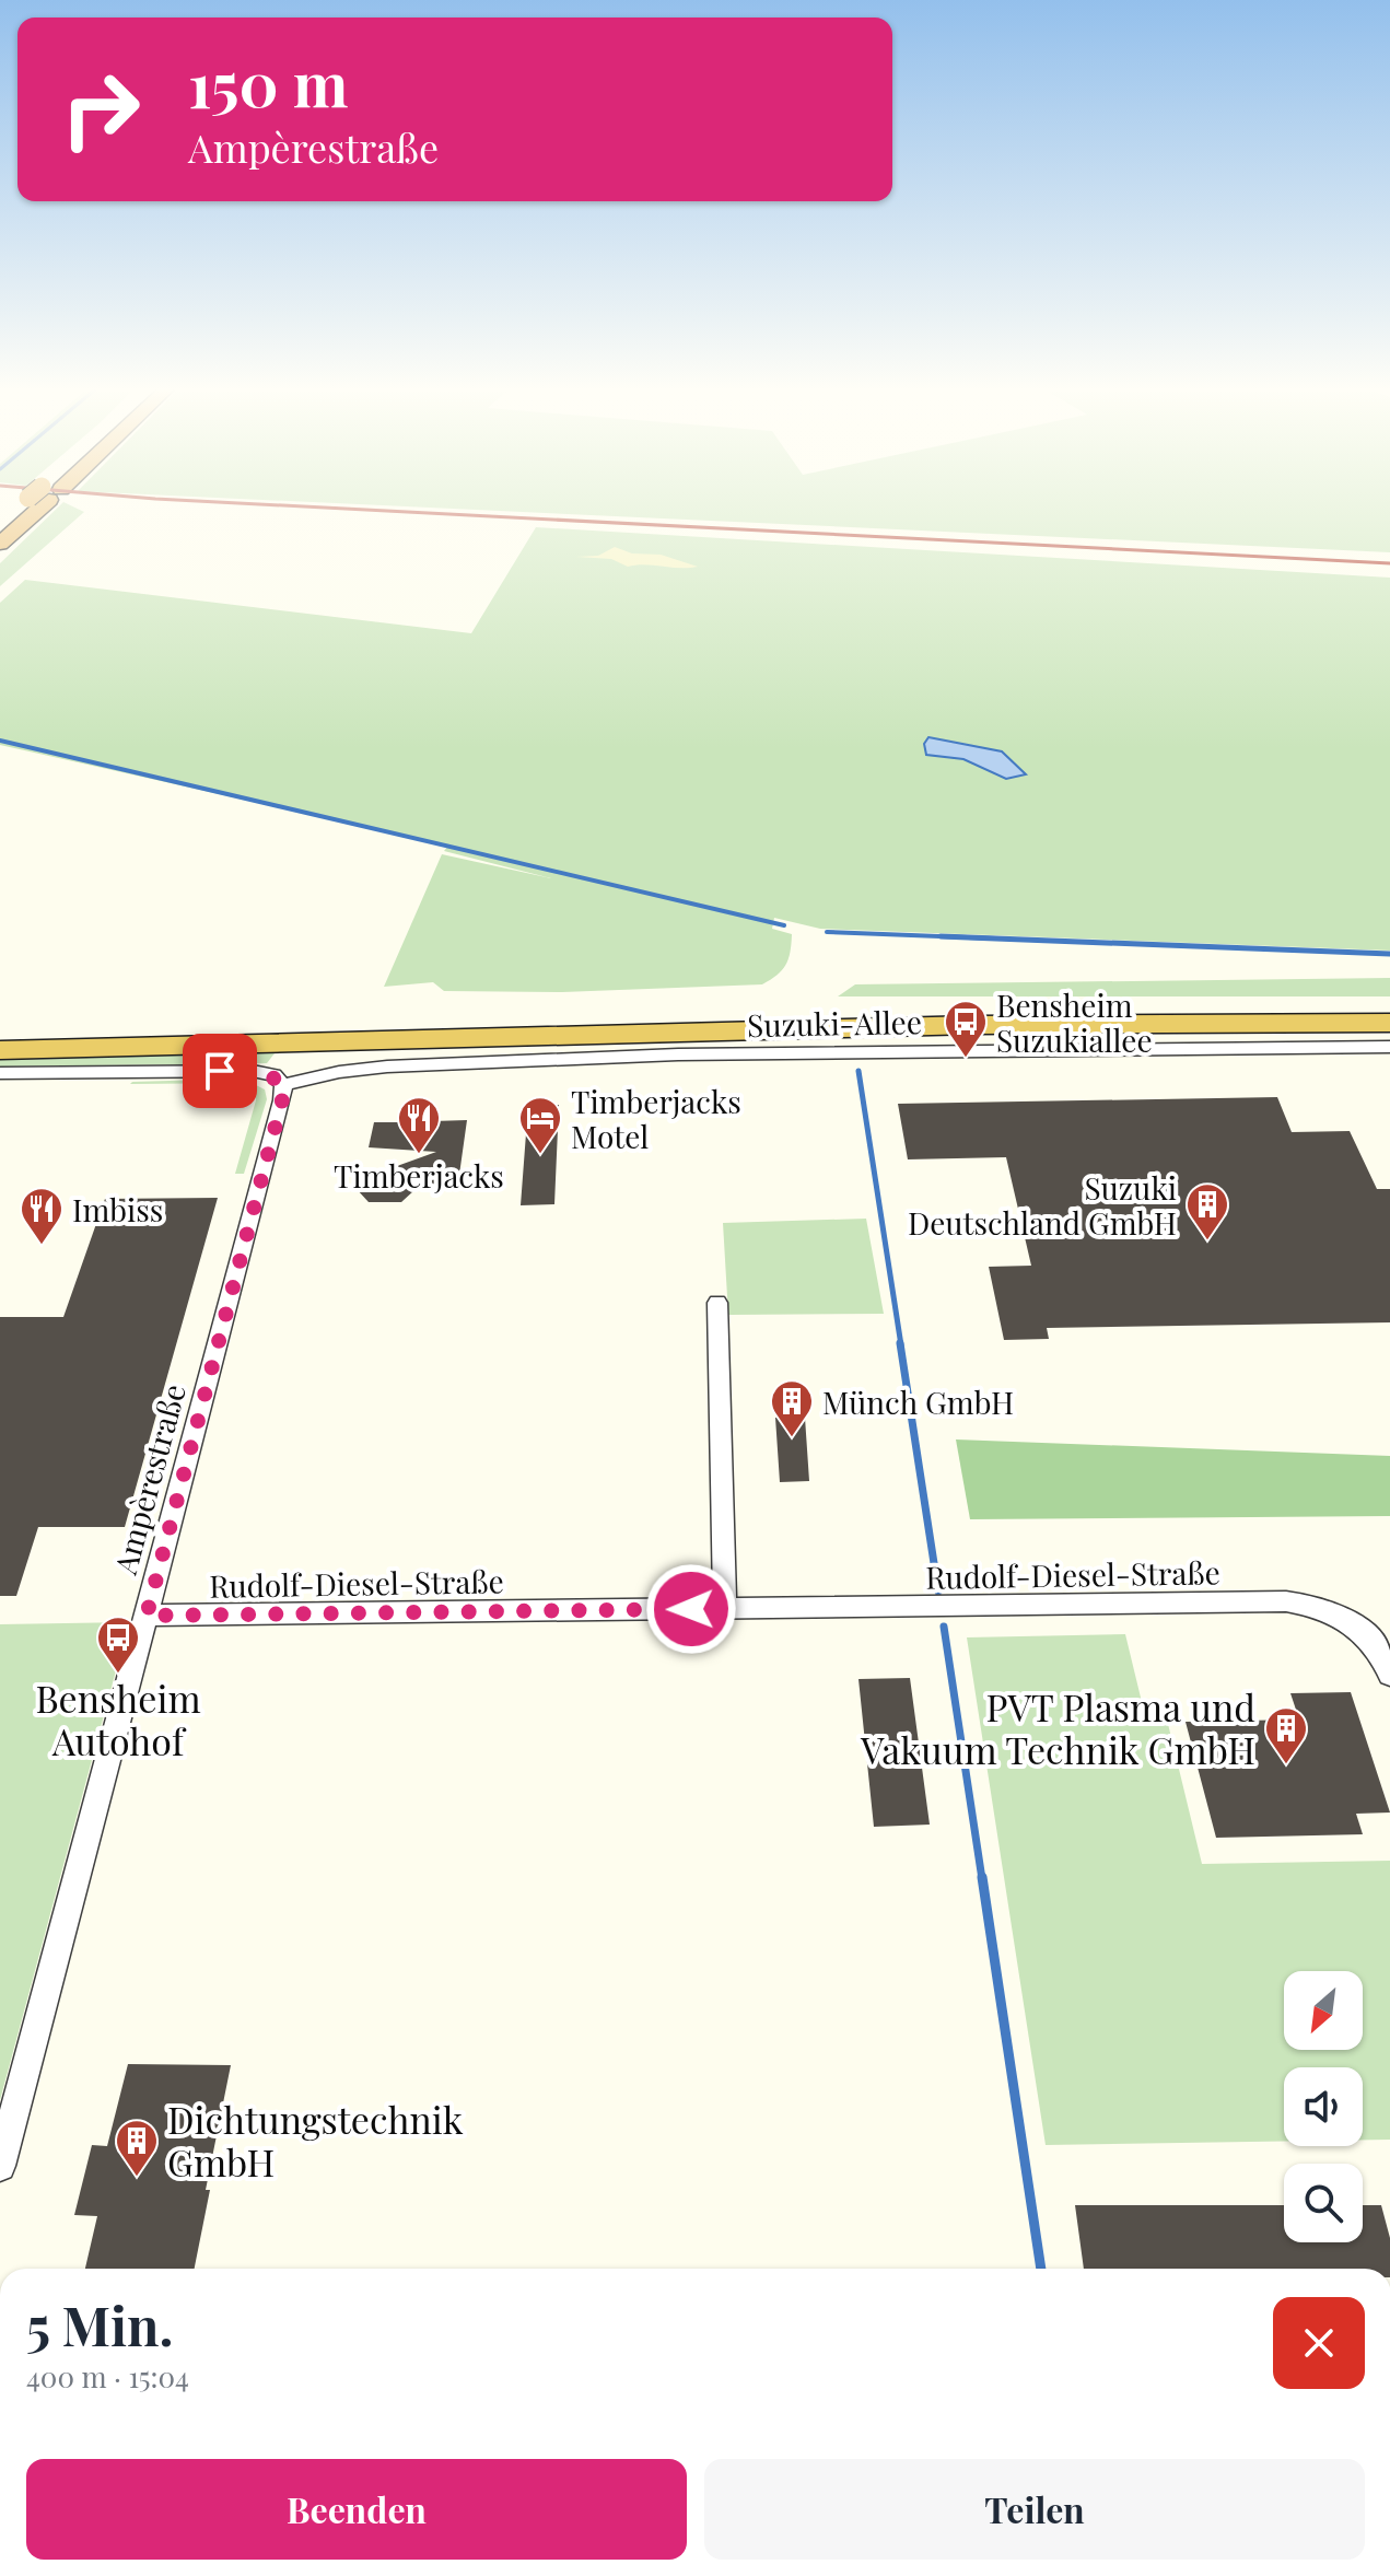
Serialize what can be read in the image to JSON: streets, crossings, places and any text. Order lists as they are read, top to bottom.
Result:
{
  "streets": {
    "street": ["Suzuki-Allee", "Ampèrestraße", "Rudolf-Diesel-Straße"]
  },
  "crossings": [
    ["Suzuki-Allee", "Ampèrestraße"],
    ["Ampèrestraße", "Rudolf-Diesel-Straße"]
  ],
  "places": {
    "bus stop": ["Bensheim Suzukiallee", "Bensheim Autohof"],
    "restaurant": ["Timberjacks", "Imbiss"],
    "hotel": ["Timberjacks Motel"],
    "building": [
      "Suzuki Deutschland GmbH",
      "Münch GmbH",
      "PVT Plasma und Vakuum Technik GmbH",
      "Dichtungstechnik GmbH"
    ]
  },
  "north": "bottom left",
  "page": {
    "turn": ["150 m", "Ampèrestraße"],
    "heading": ["5 Min.", "400 m · 15:04"],
    "buttons": ["Beenden", "Teilen"]
  }
}
